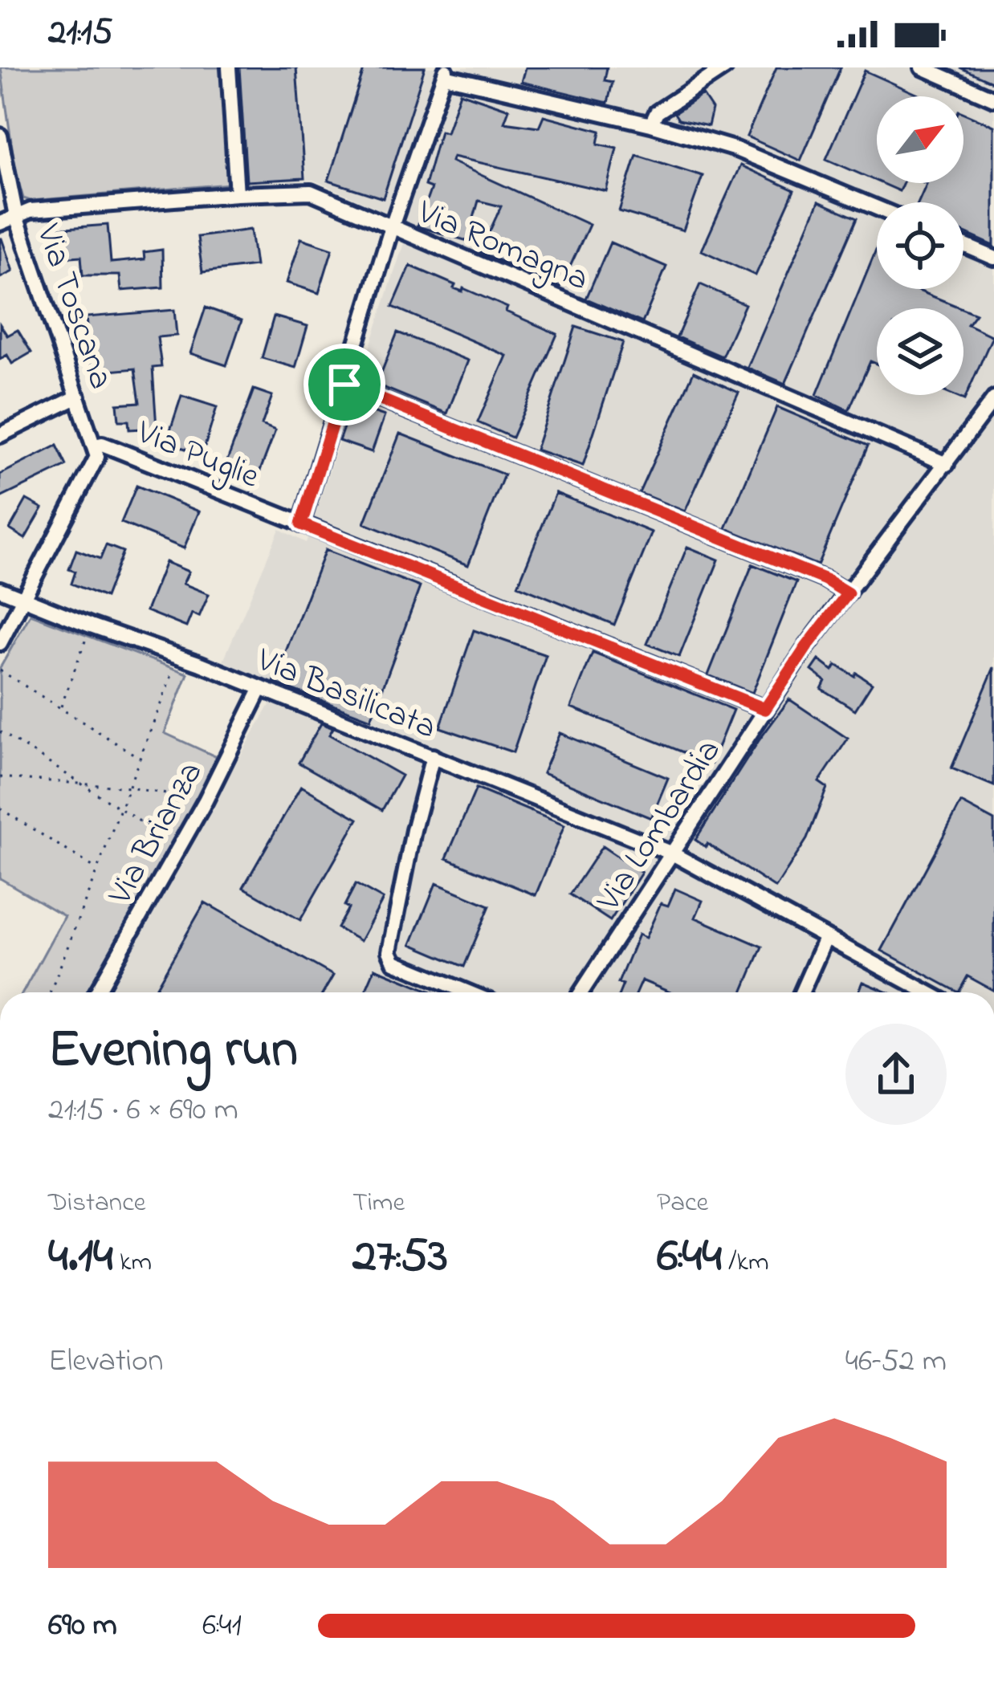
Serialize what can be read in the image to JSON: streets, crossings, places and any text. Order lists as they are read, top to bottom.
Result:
{
  "streets": {
    "street": [
      "Via Romagna",
      "Via Toscana",
      "Via Puglie",
      "Via Basilicata",
      "Via Lombardia",
      "Via Brianza"
    ]
  },
  "crossings": [
    ["Via Romagna", "Via Toscana"],
    ["Via Romagna", "Via Lombardia"],
    ["Via Toscana", "Via Puglie"],
    ["Via Puglie", "Via Lombardia"],
    ["Via Basilicata", "Via Lombardia"],
    ["Via Basilicata", "Via Brianza"]
  ],
  "north": "top right",
  "page": {
    "status": "21:15",
    "heading": ["Evening run", "21:15 · 6 × 690 m"],
    "stats": [
      ["Distance", "4.14 km"],
      ["Time", "27:53"],
      ["Pace", "6:44 /km"]
    ],
    "chart": ["Elevation", "46–52 m"],
    "list": [
      {
        "name": "690 m",
        "note": "6:41"
      }
    ]
  }
}
